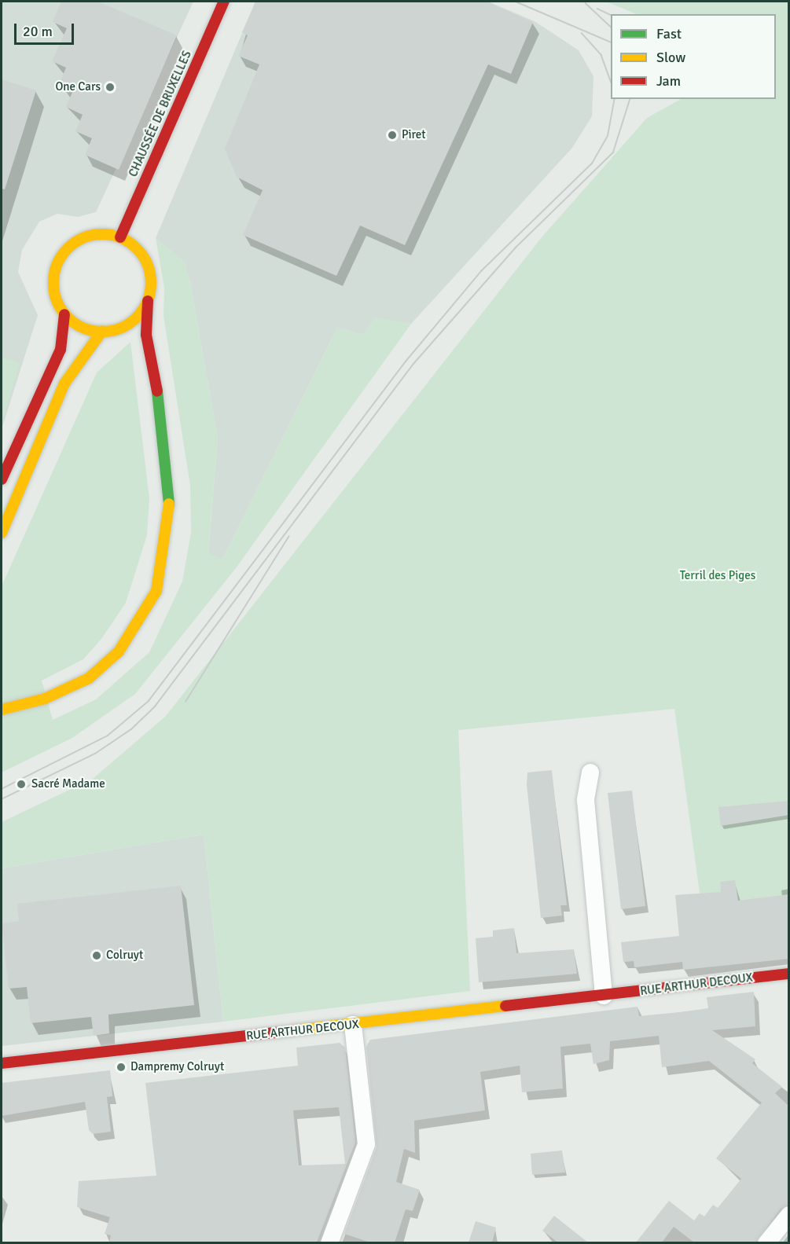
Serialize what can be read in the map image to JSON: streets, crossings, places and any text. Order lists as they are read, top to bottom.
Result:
{
  "streets": {
    "main road": ["CHAUSSÉE DE BRUXELLES", "RUE ARTHUR DECOUX"]
  },
  "parks": ["Terril des Piges"],
  "places": [
    "One Cars",
    "Piret",
    "Sacré Madame",
    "Colruyt",
    "Dampremy Colruyt"
  ],
  "legend": ["Fast", "Slow", "Jam"],
  "scale_bar": "20 m"
}
